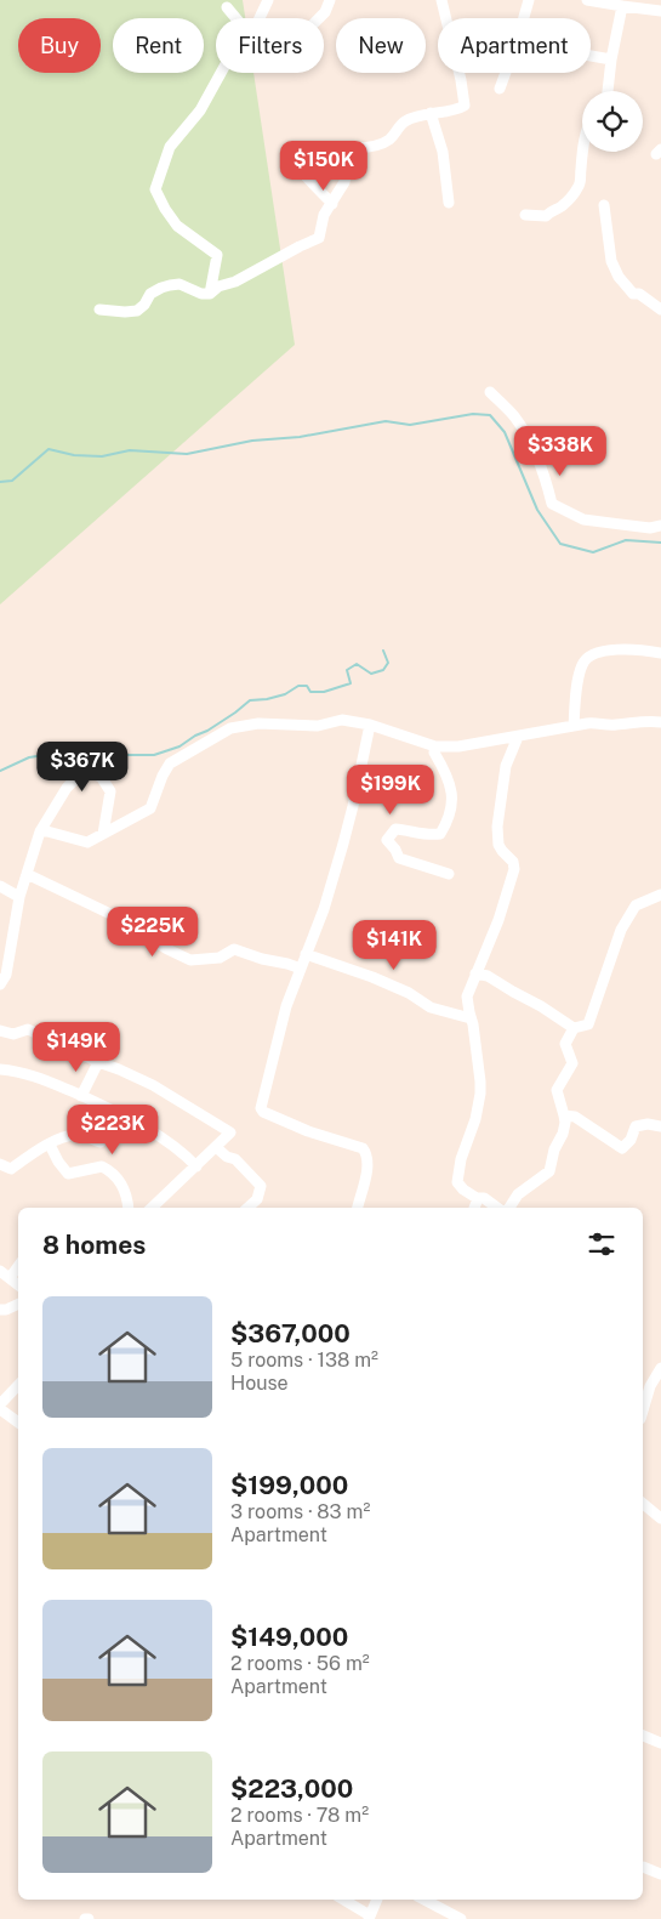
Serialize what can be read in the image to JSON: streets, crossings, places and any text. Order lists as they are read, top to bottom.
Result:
{
  "page": {
    "chip": [
      "Buy",
      "Rent",
      "Filters",
      "New",
      "Apartment"
    ],
    "price": [
      "$150K",
      "$338K",
      "$367K",
      "$199K",
      "$225K",
      "$141K",
      "$149K",
      "$223K"
    ],
    "heading": "8 homes",
    "list": [
      {
        "name": "$367,000",
        "note": "5 rooms · 138 m² · House"
      },
      {
        "name": "$199,000",
        "note": "3 rooms · 83 m² · Apartment"
      },
      {
        "name": "$149,000",
        "note": "2 rooms · 56 m² · Apartment"
      },
      {
        "name": "$223,000",
        "note": "2 rooms · 78 m² · Apartment"
      }
    ]
  }
}
